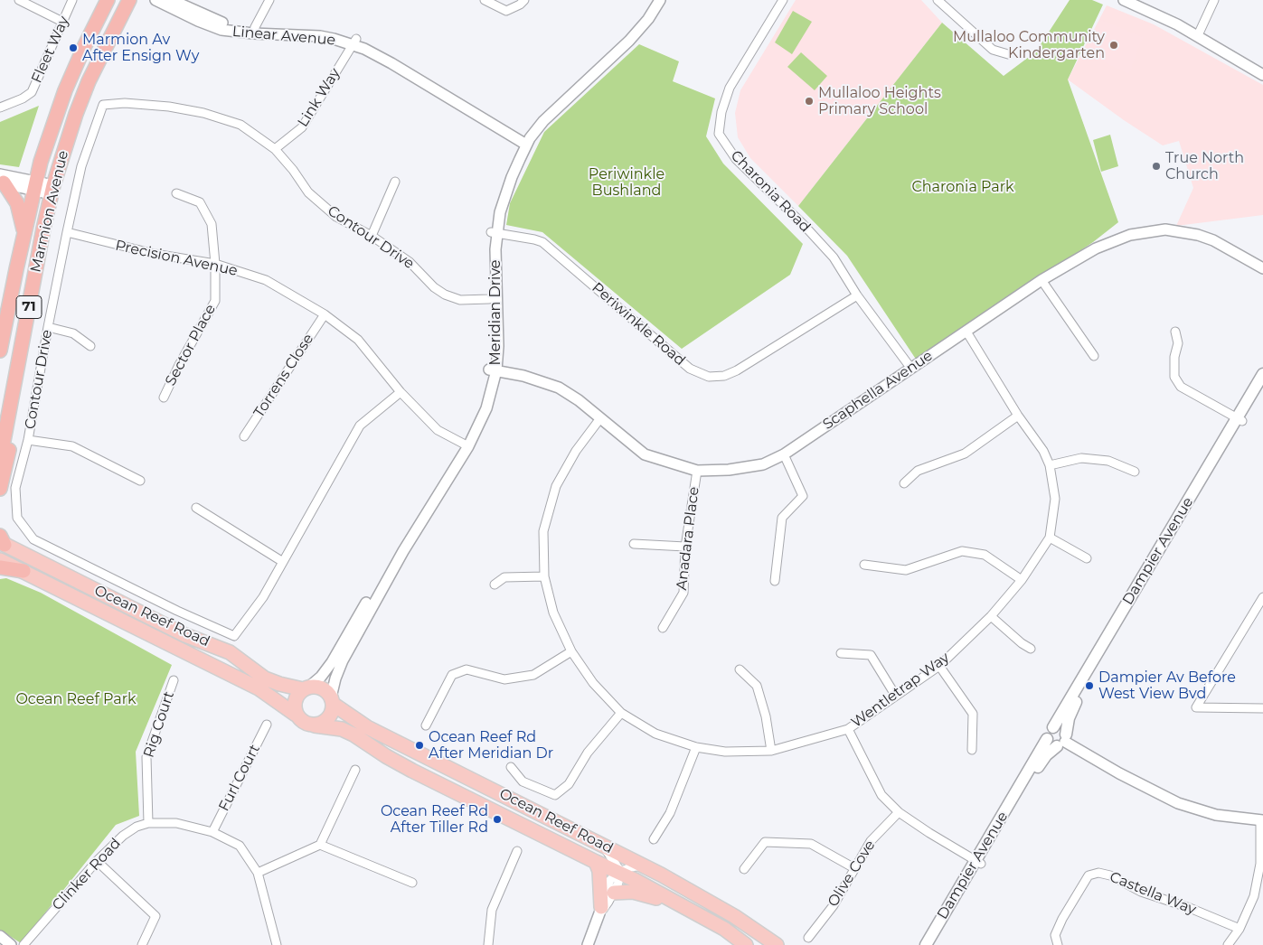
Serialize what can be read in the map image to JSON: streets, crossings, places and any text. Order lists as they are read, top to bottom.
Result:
{
  "streets": {
    "highway": ["Marmion Avenue", "71"],
    "main road": ["Dampier Avenue", "Ocean Reef Road"],
    "street": [
      "Linear Avenue",
      "Fleet Way",
      "Link Way",
      "Charonia Road",
      "Contour Drive",
      "Precision Avenue",
      "Meridian Drive",
      "Periwinkle Road",
      "Sector Place",
      "Torrens Close",
      "Scaphella Avenue",
      "Anadara Place",
      "Wentletrap Way",
      "Rig Court",
      "Furl Court",
      "Olive Cove",
      "Clinker Road",
      "Castella Way"
    ]
  },
  "crossings": [
    ["Linear Avenue", "Link Way"],
    ["Linear Avenue", "Meridian Drive"],
    ["Link Way", "Contour Drive"],
    ["Charonia Road", "Periwinkle Road"],
    ["Charonia Road", "Scaphella Avenue"],
    ["Contour Drive", "Precision Avenue"],
    ["Contour Drive", "Meridian Drive"],
    ["Precision Avenue", "Meridian Drive"],
    ["Precision Avenue", "Sector Place"],
    ["Precision Avenue", "Torrens Close"],
    ["Meridian Drive", "Periwinkle Road"],
    ["Meridian Drive", "Scaphella Avenue"],
    ["Meridian Drive", "Ocean Reef Road"],
    ["Scaphella Avenue", "Anadara Place"],
    ["Scaphella Avenue", "Wentletrap Way"],
    ["Rig Court", "Clinker Road"],
    ["Furl Court", "Clinker Road"]
  ],
  "parks": ["Periwinkle Bushland", "Charonia Park", "Ocean Reef Park"],
  "places": [
    "Mullaloo Community Kindergarten",
    "Marmion Av After Ensign Wy",
    "Mullaloo Heights Primary School",
    "True North Church",
    "Dampier Av Before West View Bvd",
    "Ocean Reef Rd After Meridian Dr",
    "Ocean Reef Rd After Tiller Rd"
  ]
}
